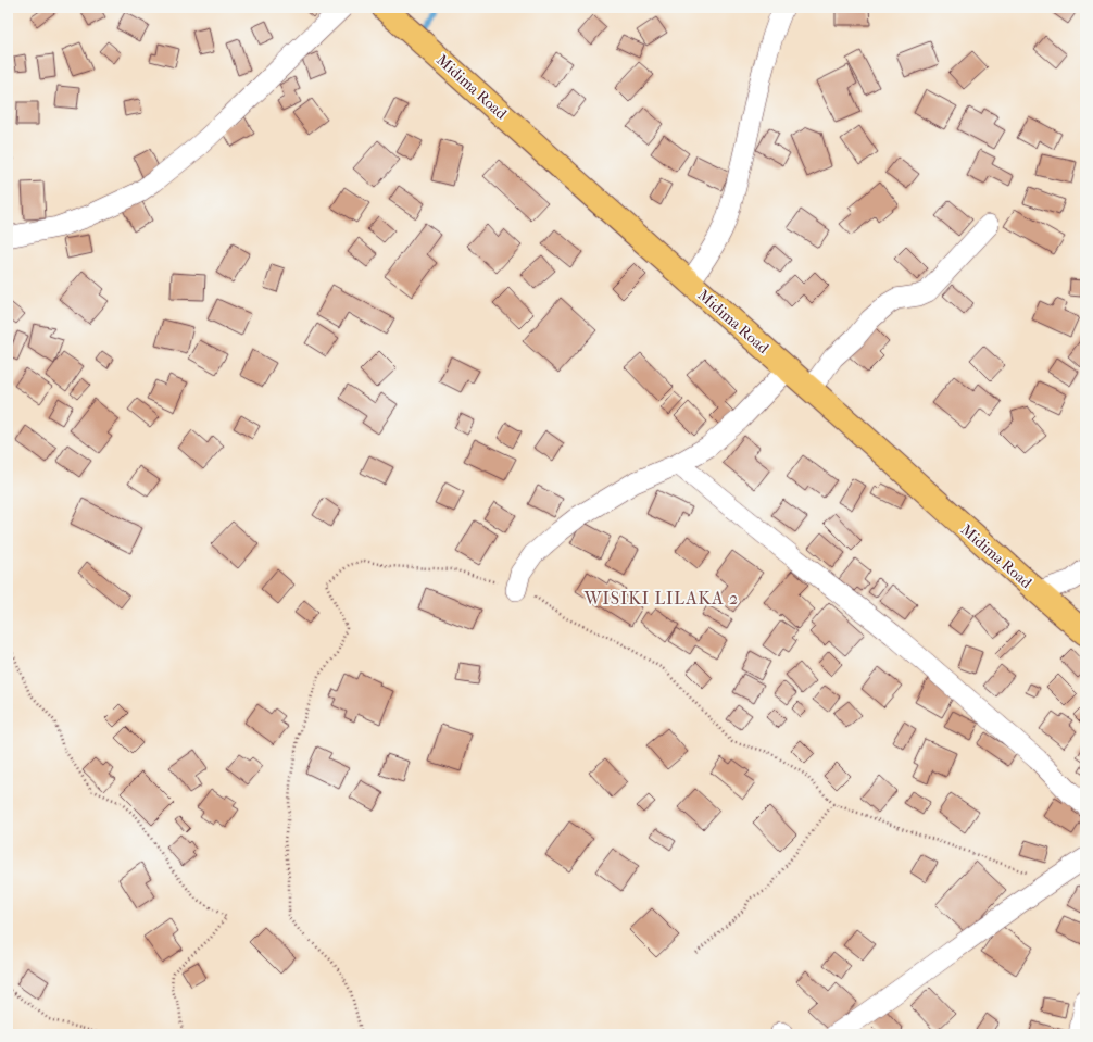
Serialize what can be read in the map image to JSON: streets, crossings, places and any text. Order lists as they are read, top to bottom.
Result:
{
  "streets": {
    "main road": ["Midima Road"]
  },
  "districts": ["WISIKI LILAKA 2"]
}
